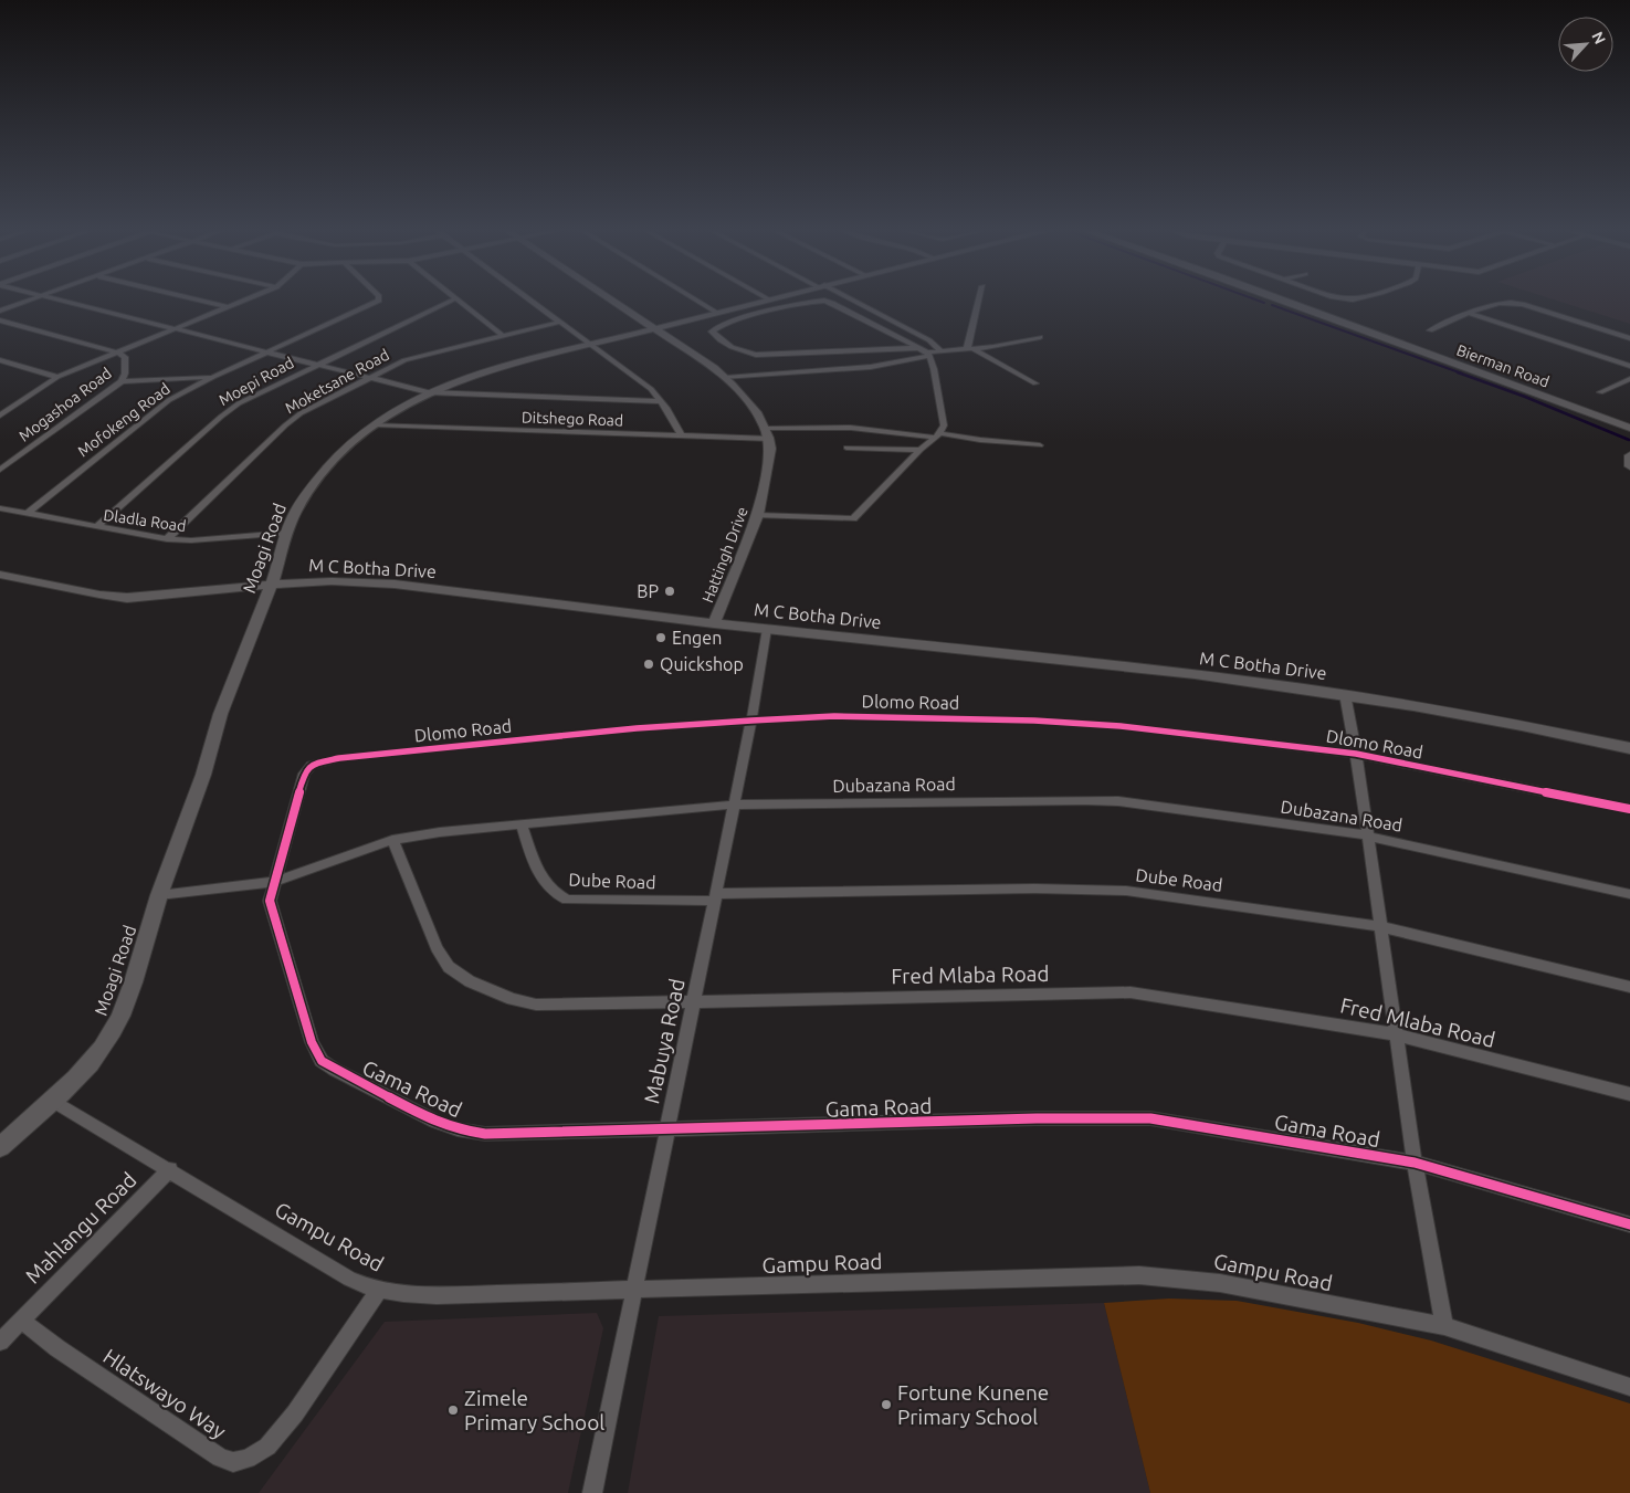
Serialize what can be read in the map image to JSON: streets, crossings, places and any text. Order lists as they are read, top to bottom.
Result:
{
  "streets": {
    "street": [
      "Bierman Road",
      "Moepi Road",
      "Moketsane Road",
      "Mogashoa Road",
      "Ditshego Road",
      "Mofokeng Road",
      "Dladla Road",
      "Moagi Road",
      "Hattingh Drive",
      "M C Botha Drive",
      "Dlomo Road",
      "Dubazana Road",
      "Dube Road",
      "Fred Mlaba Road",
      "Mabuya Road",
      "Gama Road",
      "Mahlangu Road",
      "Gampu Road",
      "Hlatswayo Way"
    ]
  },
  "crossings": [
    ["Moepi Road", "Dladla Road"],
    ["Moketsane Road", "Dladla Road"],
    ["Ditshego Road", "Moagi Road"],
    ["Ditshego Road", "Hattingh Drive"],
    ["Mofokeng Road", "Dladla Road"],
    ["Dladla Road", "Moagi Road"],
    ["Moagi Road", "M C Botha Drive"],
    ["Moagi Road", "Dubazana Road"],
    ["Moagi Road", "Gampu Road"],
    ["Hattingh Drive", "M C Botha Drive"],
    ["M C Botha Drive", "Mabuya Road"],
    ["Dlomo Road", "Dubazana Road"],
    ["Dlomo Road", "Mabuya Road"],
    ["Dlomo Road", "Gama Road"],
    ["Dubazana Road", "Dube Road"],
    ["Dubazana Road", "Fred Mlaba Road"],
    ["Dubazana Road", "Mabuya Road"],
    ["Dubazana Road", "Gama Road"],
    ["Dube Road", "Mabuya Road"],
    ["Fred Mlaba Road", "Mabuya Road"],
    ["Mabuya Road", "Gama Road"],
    ["Mabuya Road", "Gampu Road"],
    ["Mahlangu Road", "Gampu Road"],
    ["Mahlangu Road", "Hlatswayo Way"],
    ["Gampu Road", "Hlatswayo Way"]
  ],
  "places": [
    "BP",
    "Engen",
    "Quickshop",
    "Fortune Kunene Primary School",
    "Zimele Primary School"
  ],
  "north": "top right"
}
